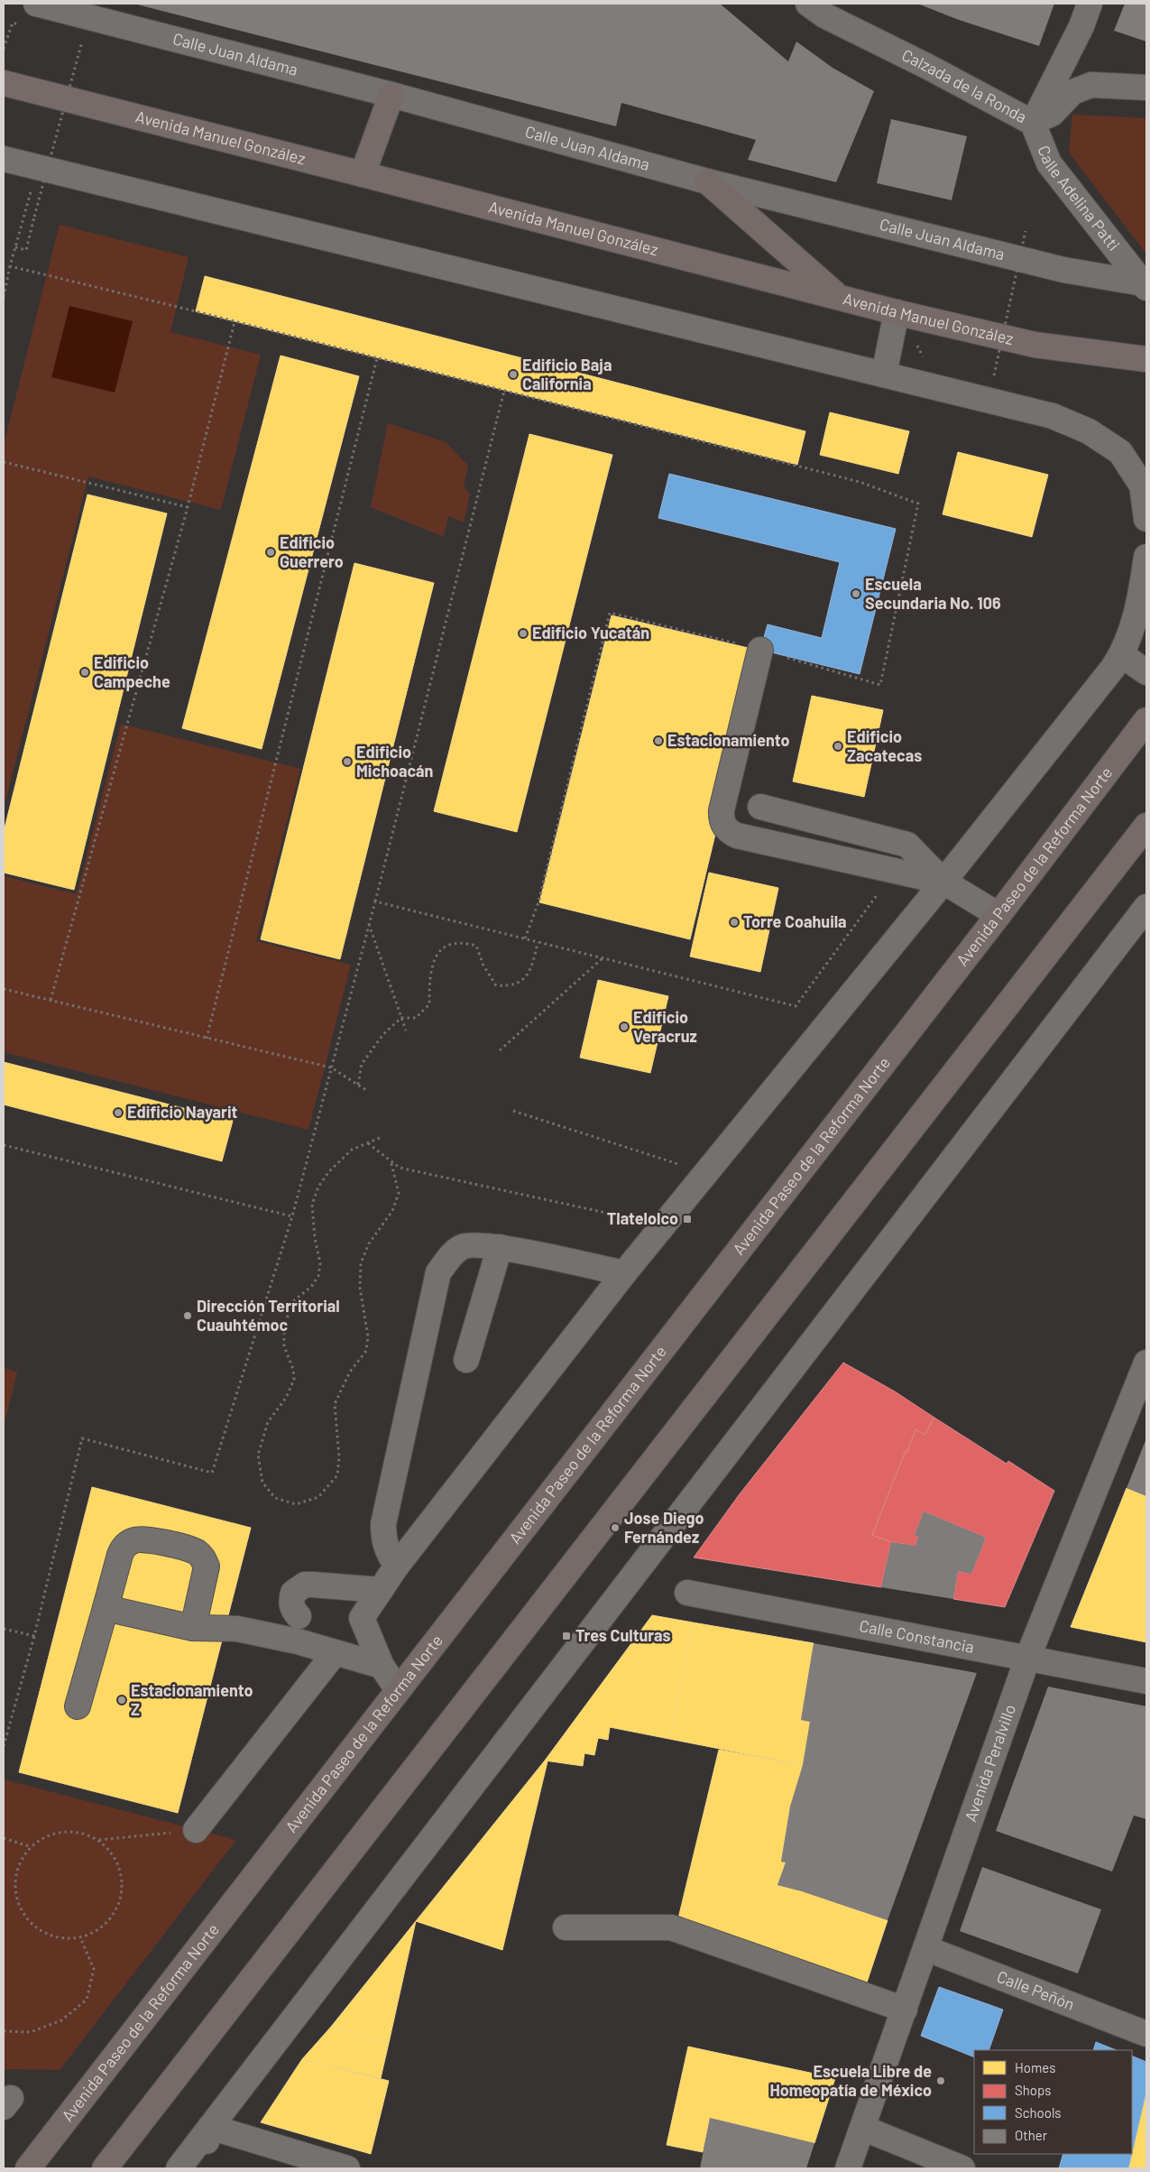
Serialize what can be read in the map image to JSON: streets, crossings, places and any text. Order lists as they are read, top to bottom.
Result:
{
  "streets": {
    "main road": ["Avenida Manuel González", "Avenida Paseo de la Reforma Norte"],
    "street": [
      "Calle Juan Aldama",
      "Calzada de la Ronda",
      "Calle Adelina Patti",
      "Calle Constancia",
      "Avenida Peralvillo",
      "Calle Peñón"
    ]
  },
  "crossings": [
    ["Calle Juan Aldama", "Calle Adelina Patti"],
    ["Calzada de la Ronda", "Calle Adelina Patti"],
    ["Calle Constancia", "Avenida Peralvillo"],
    ["Avenida Peralvillo", "Calle Peñón"]
  ],
  "places": {
    "other": [
      "Edificio Baja California",
      "Edificio Guerrero",
      "Escuela Secundaria No. 106",
      "Edificio Yucatán",
      "Edificio Campeche",
      "Estacionamiento",
      "Edificio Zacatecas",
      "Edificio Michoacán",
      "Torre Coahuila",
      "Edificio Veracruz",
      "Edificio Nayarit",
      "Dirección Territorial Cuauhtémoc",
      "Jose Diego Fernández",
      "Estacionamiento Z",
      "Escuela Libre de Homeopatía de México"
    ],
    "transit": ["Tlatelolco", "Tres Culturas"]
  },
  "legend": [
    "Homes",
    "Shops",
    "Schools",
    "Other"
  ]
}
